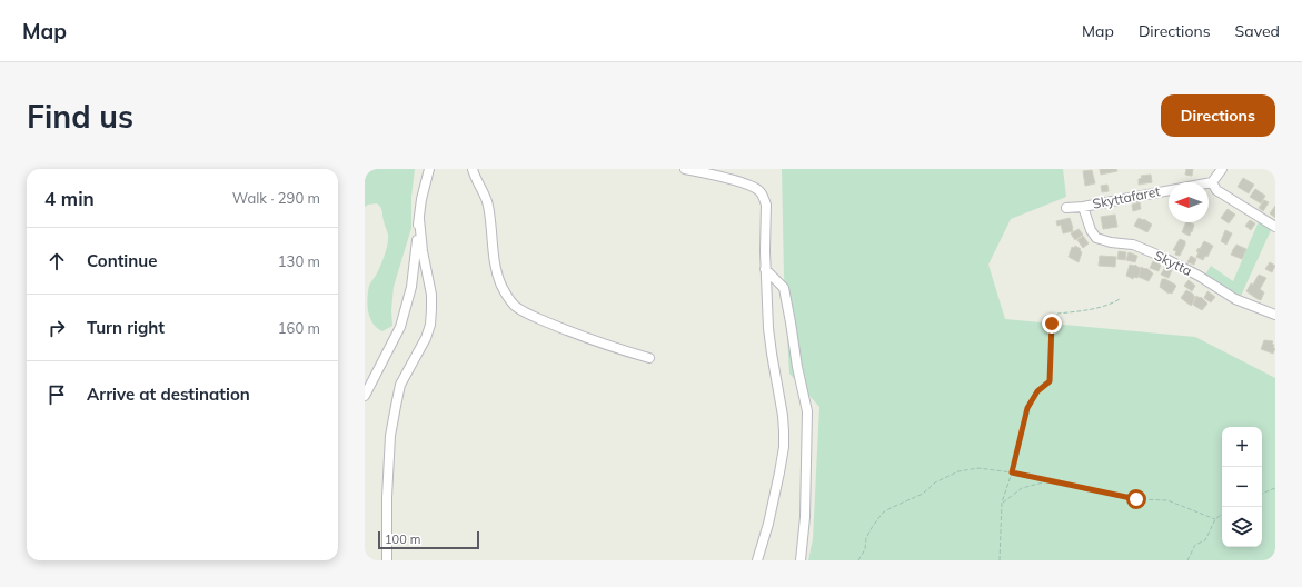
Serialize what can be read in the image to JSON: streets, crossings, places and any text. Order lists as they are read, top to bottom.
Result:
{
  "streets": {
    "street": ["Skyttafaret", "Skytta"]
  },
  "crossings": [
    ["Skyttafaret", "Skytta"]
  ],
  "scale_bar": "100 m",
  "north": "left",
  "page": {
    "header": "Map",
    "nav": ["Map", "Directions", "Saved"],
    "buttons": "Directions",
    "title": "Find us",
    "heading": ["4 min", "Walk · 290 m"],
    "list": [
      ["Continue", "130 m"],
      ["Turn right", "160 m"],
      "Arrive at destination"
    ],
    "map_buttons": ["+", "−"],
    "scale": "100 m"
  }
}
